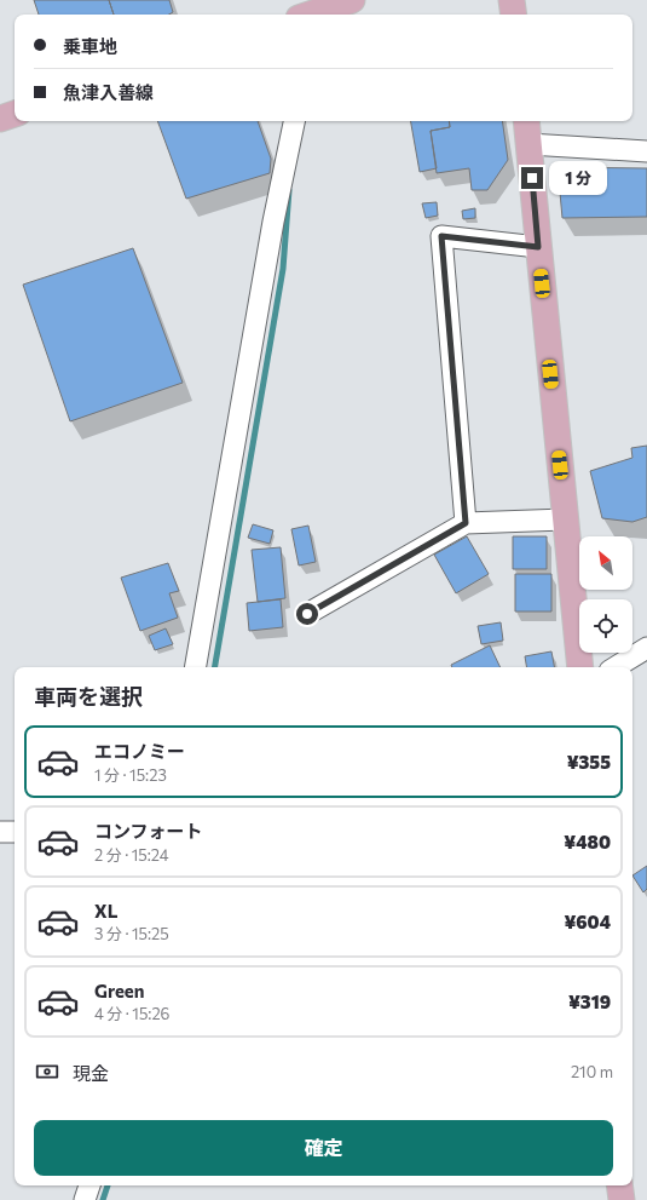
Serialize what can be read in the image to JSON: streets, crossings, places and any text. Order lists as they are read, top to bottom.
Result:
{
  "north": "top left",
  "page": {
    "banner": ["乗車地", "魚津入善線"],
    "bubble": "1 分",
    "heading": "車両を選択",
    "list": [
      {
        "name": "エコノミー",
        "note": "1 分 · 15:23",
        "value": "¥355"
      },
      {
        "name": "コンフォート",
        "note": "2 分 · 15:24",
        "value": "¥480"
      },
      {
        "name": "XL",
        "note": "3 分 · 15:25",
        "value": "¥604"
      },
      {
        "name": "Green",
        "note": "4 分 · 15:26",
        "value": "¥319"
      }
    ],
    "pay": ["現金", "210 m"],
    "buttons": "確定"
  }
}
